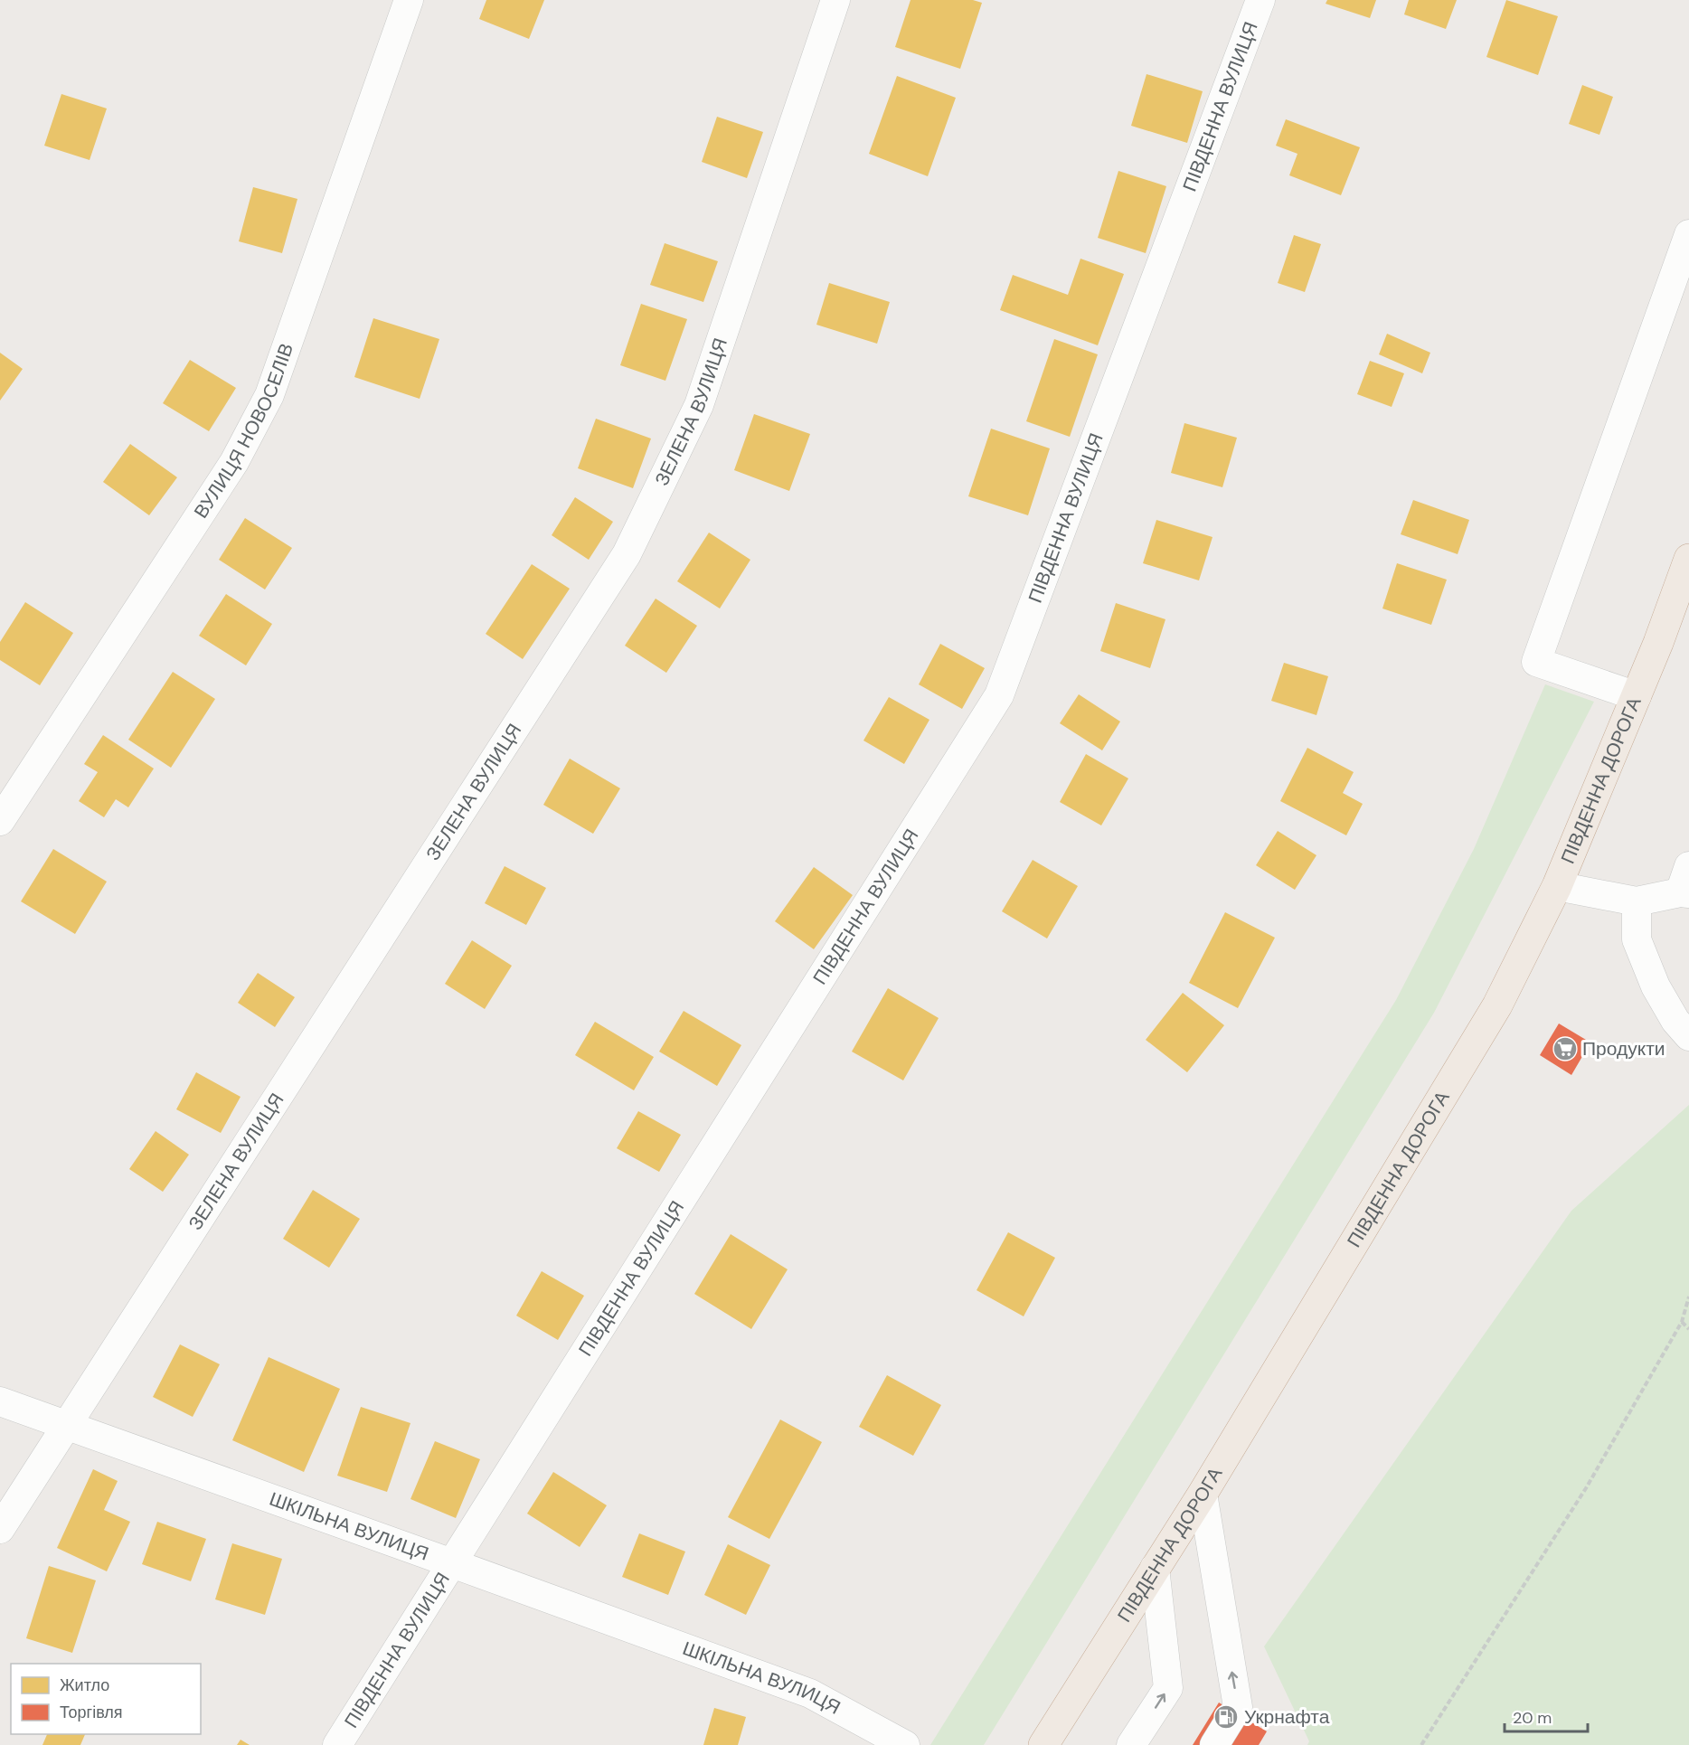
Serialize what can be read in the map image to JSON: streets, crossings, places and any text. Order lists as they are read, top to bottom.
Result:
{
  "streets": {
    "highway": ["ПІВДЕННА ДОРОГА"],
    "street": [
      "ПІВДЕННА ВУЛИЦЯ",
      "ЗЕЛЕНА ВУЛИЦЯ",
      "ВУЛИЦЯ НОВОСЕЛІВ",
      "ШКІЛЬНА ВУЛИЦЯ"
    ]
  },
  "crossings": [
    ["ПІВДЕННА ВУЛИЦЯ", "ШКІЛЬНА ВУЛИЦЯ"],
    ["ЗЕЛЕНА ВУЛИЦЯ", "ШКІЛЬНА ВУЛИЦЯ"]
  ],
  "places": {
    "supermarket": ["Продукти"],
    "fuel station": ["Укрнафта"]
  },
  "legend": ["Житло", "Торгівля"],
  "scale_bar": "20 m"
}
